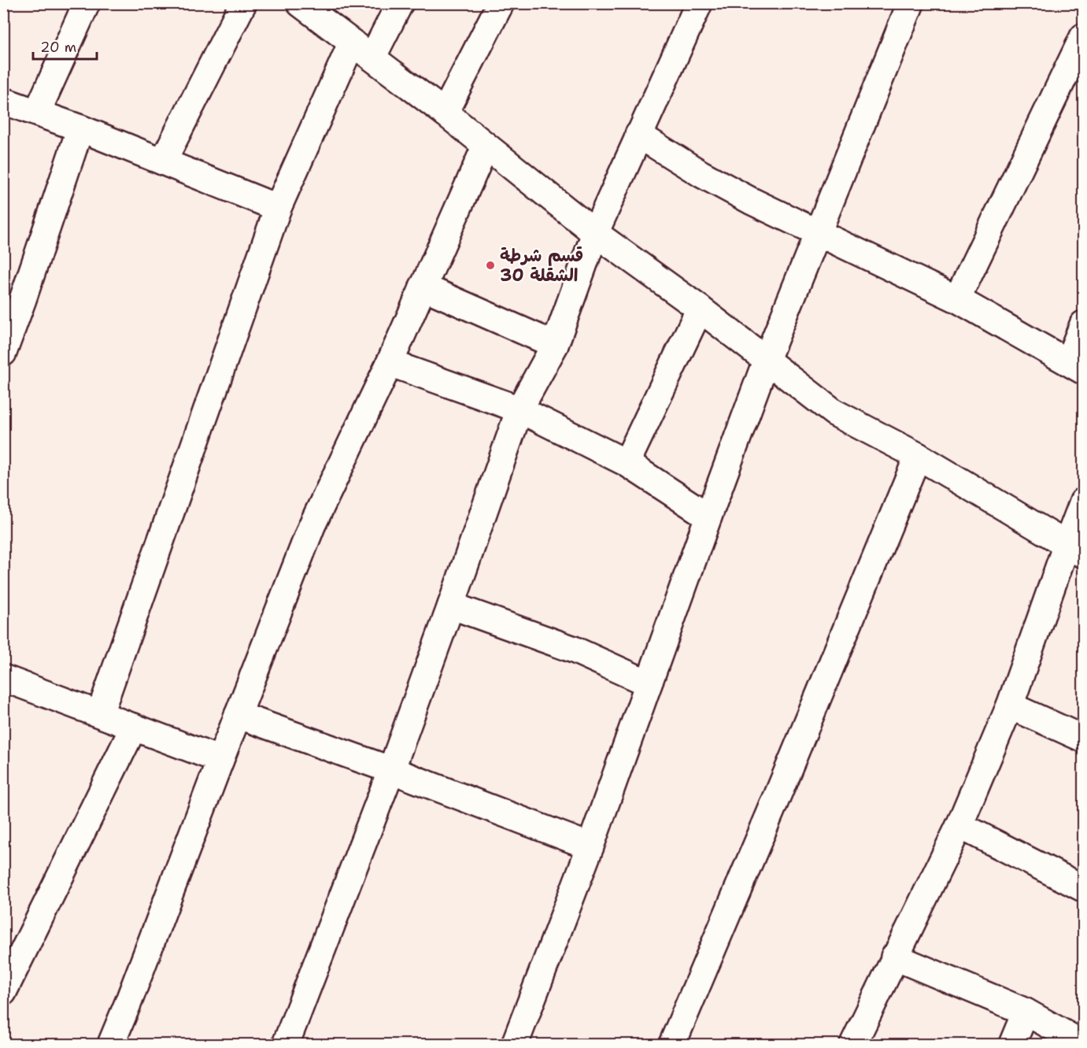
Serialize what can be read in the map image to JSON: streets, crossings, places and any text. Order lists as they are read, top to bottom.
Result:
{
  "places": ["قسم شرطة الشقلة 30"],
  "scale_bar": "20 m"
}
